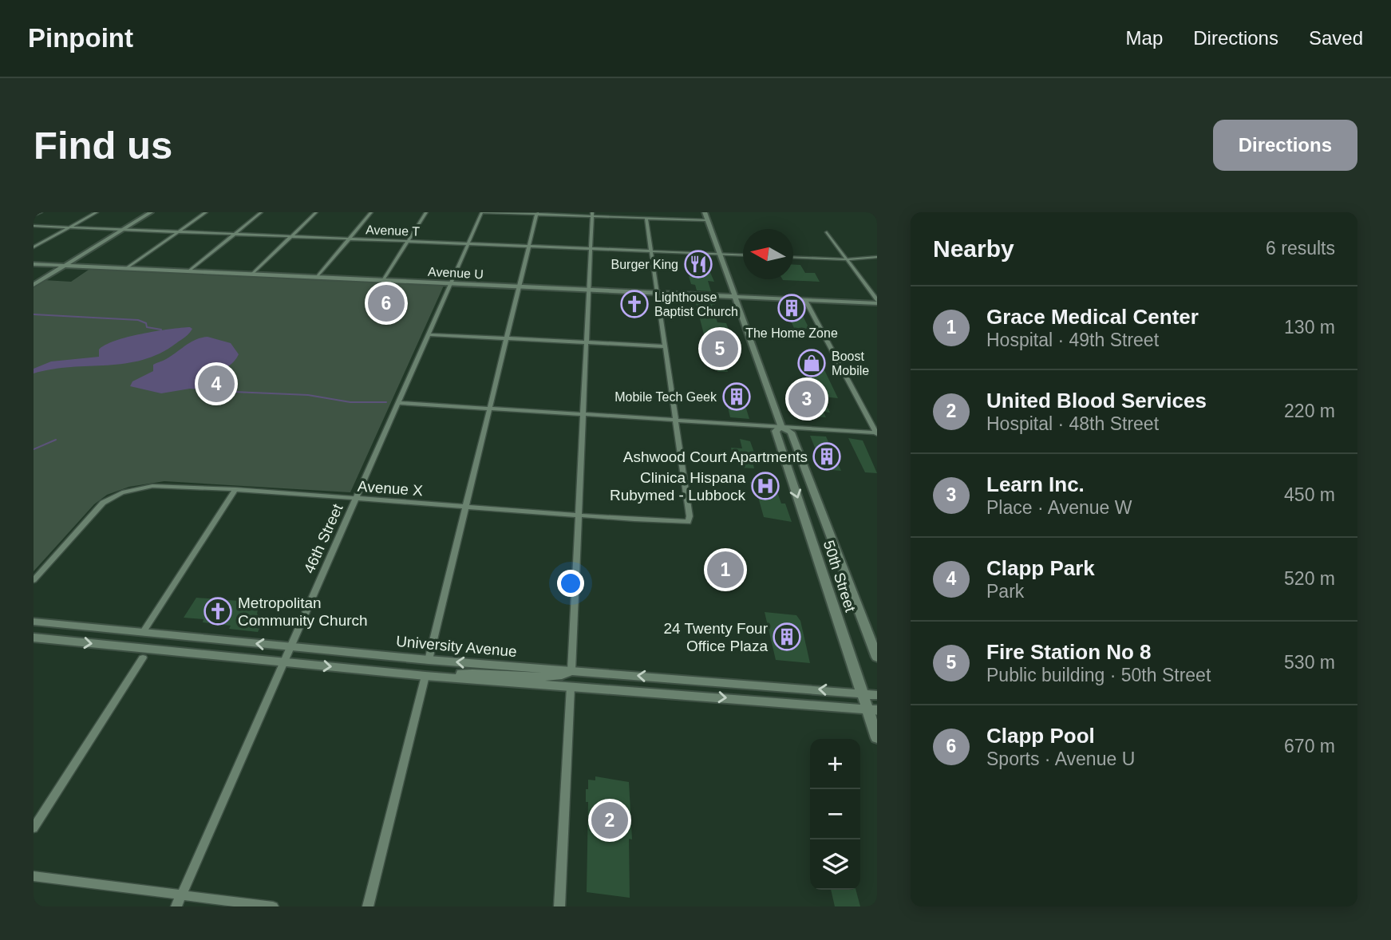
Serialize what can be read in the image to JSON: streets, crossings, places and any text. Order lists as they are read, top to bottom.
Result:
{
  "streets": {
    "main road": ["Avenue U", "50th Street", "University Avenue"],
    "street": ["Avenue T", "Avenue X", "46th Street"]
  },
  "crossings": [
    ["Avenue T", "46th Street"],
    ["Avenue T", "50th Street"],
    ["Avenue U", "46th Street"],
    ["Avenue U", "50th Street"],
    ["Avenue X", "46th Street"],
    ["46th Street", "University Avenue"],
    ["50th Street", "University Avenue"]
  ],
  "places": {
    "restaurant": ["Burger King"],
    "church": ["Lighthouse Baptist Church", "Metropolitan Community Church"],
    "building": [
      "The Home Zone",
      "Mobile Tech Geek",
      "Ashwood Court Apartments",
      "24 Twenty Four Office Plaza"
    ],
    "shop": ["Boost Mobile"],
    "hospital": ["Clinica Hispana Rubymed - Lubbock"]
  },
  "north": "left",
  "page": {
    "header": "Pinpoint",
    "nav": ["Map", "Directions", "Saved"],
    "buttons": "Directions",
    "title": "Find us",
    "heading": ["Nearby", "6 results"],
    "pins": [
      "6",
      "5",
      "4",
      "3",
      "1",
      "2"
    ],
    "list": [
      {
        "mark": "1",
        "name": "Grace Medical Center",
        "note": "Hospital · 49th Street",
        "value": "130 m"
      },
      {
        "mark": "2",
        "name": "United Blood Services",
        "note": "Hospital · 48th Street",
        "value": "220 m"
      },
      {
        "mark": "3",
        "name": "Learn Inc.",
        "note": "Place · Avenue W",
        "value": "450 m"
      },
      {
        "mark": "4",
        "name": "Clapp Park",
        "note": "Park",
        "value": "520 m"
      },
      {
        "mark": "5",
        "name": "Fire Station No 8",
        "note": "Public building · 50th Street",
        "value": "530 m"
      },
      {
        "mark": "6",
        "name": "Clapp Pool",
        "note": "Sports · Avenue U",
        "value": "670 m"
      }
    ],
    "map_buttons": ["+", "−"]
  }
}
